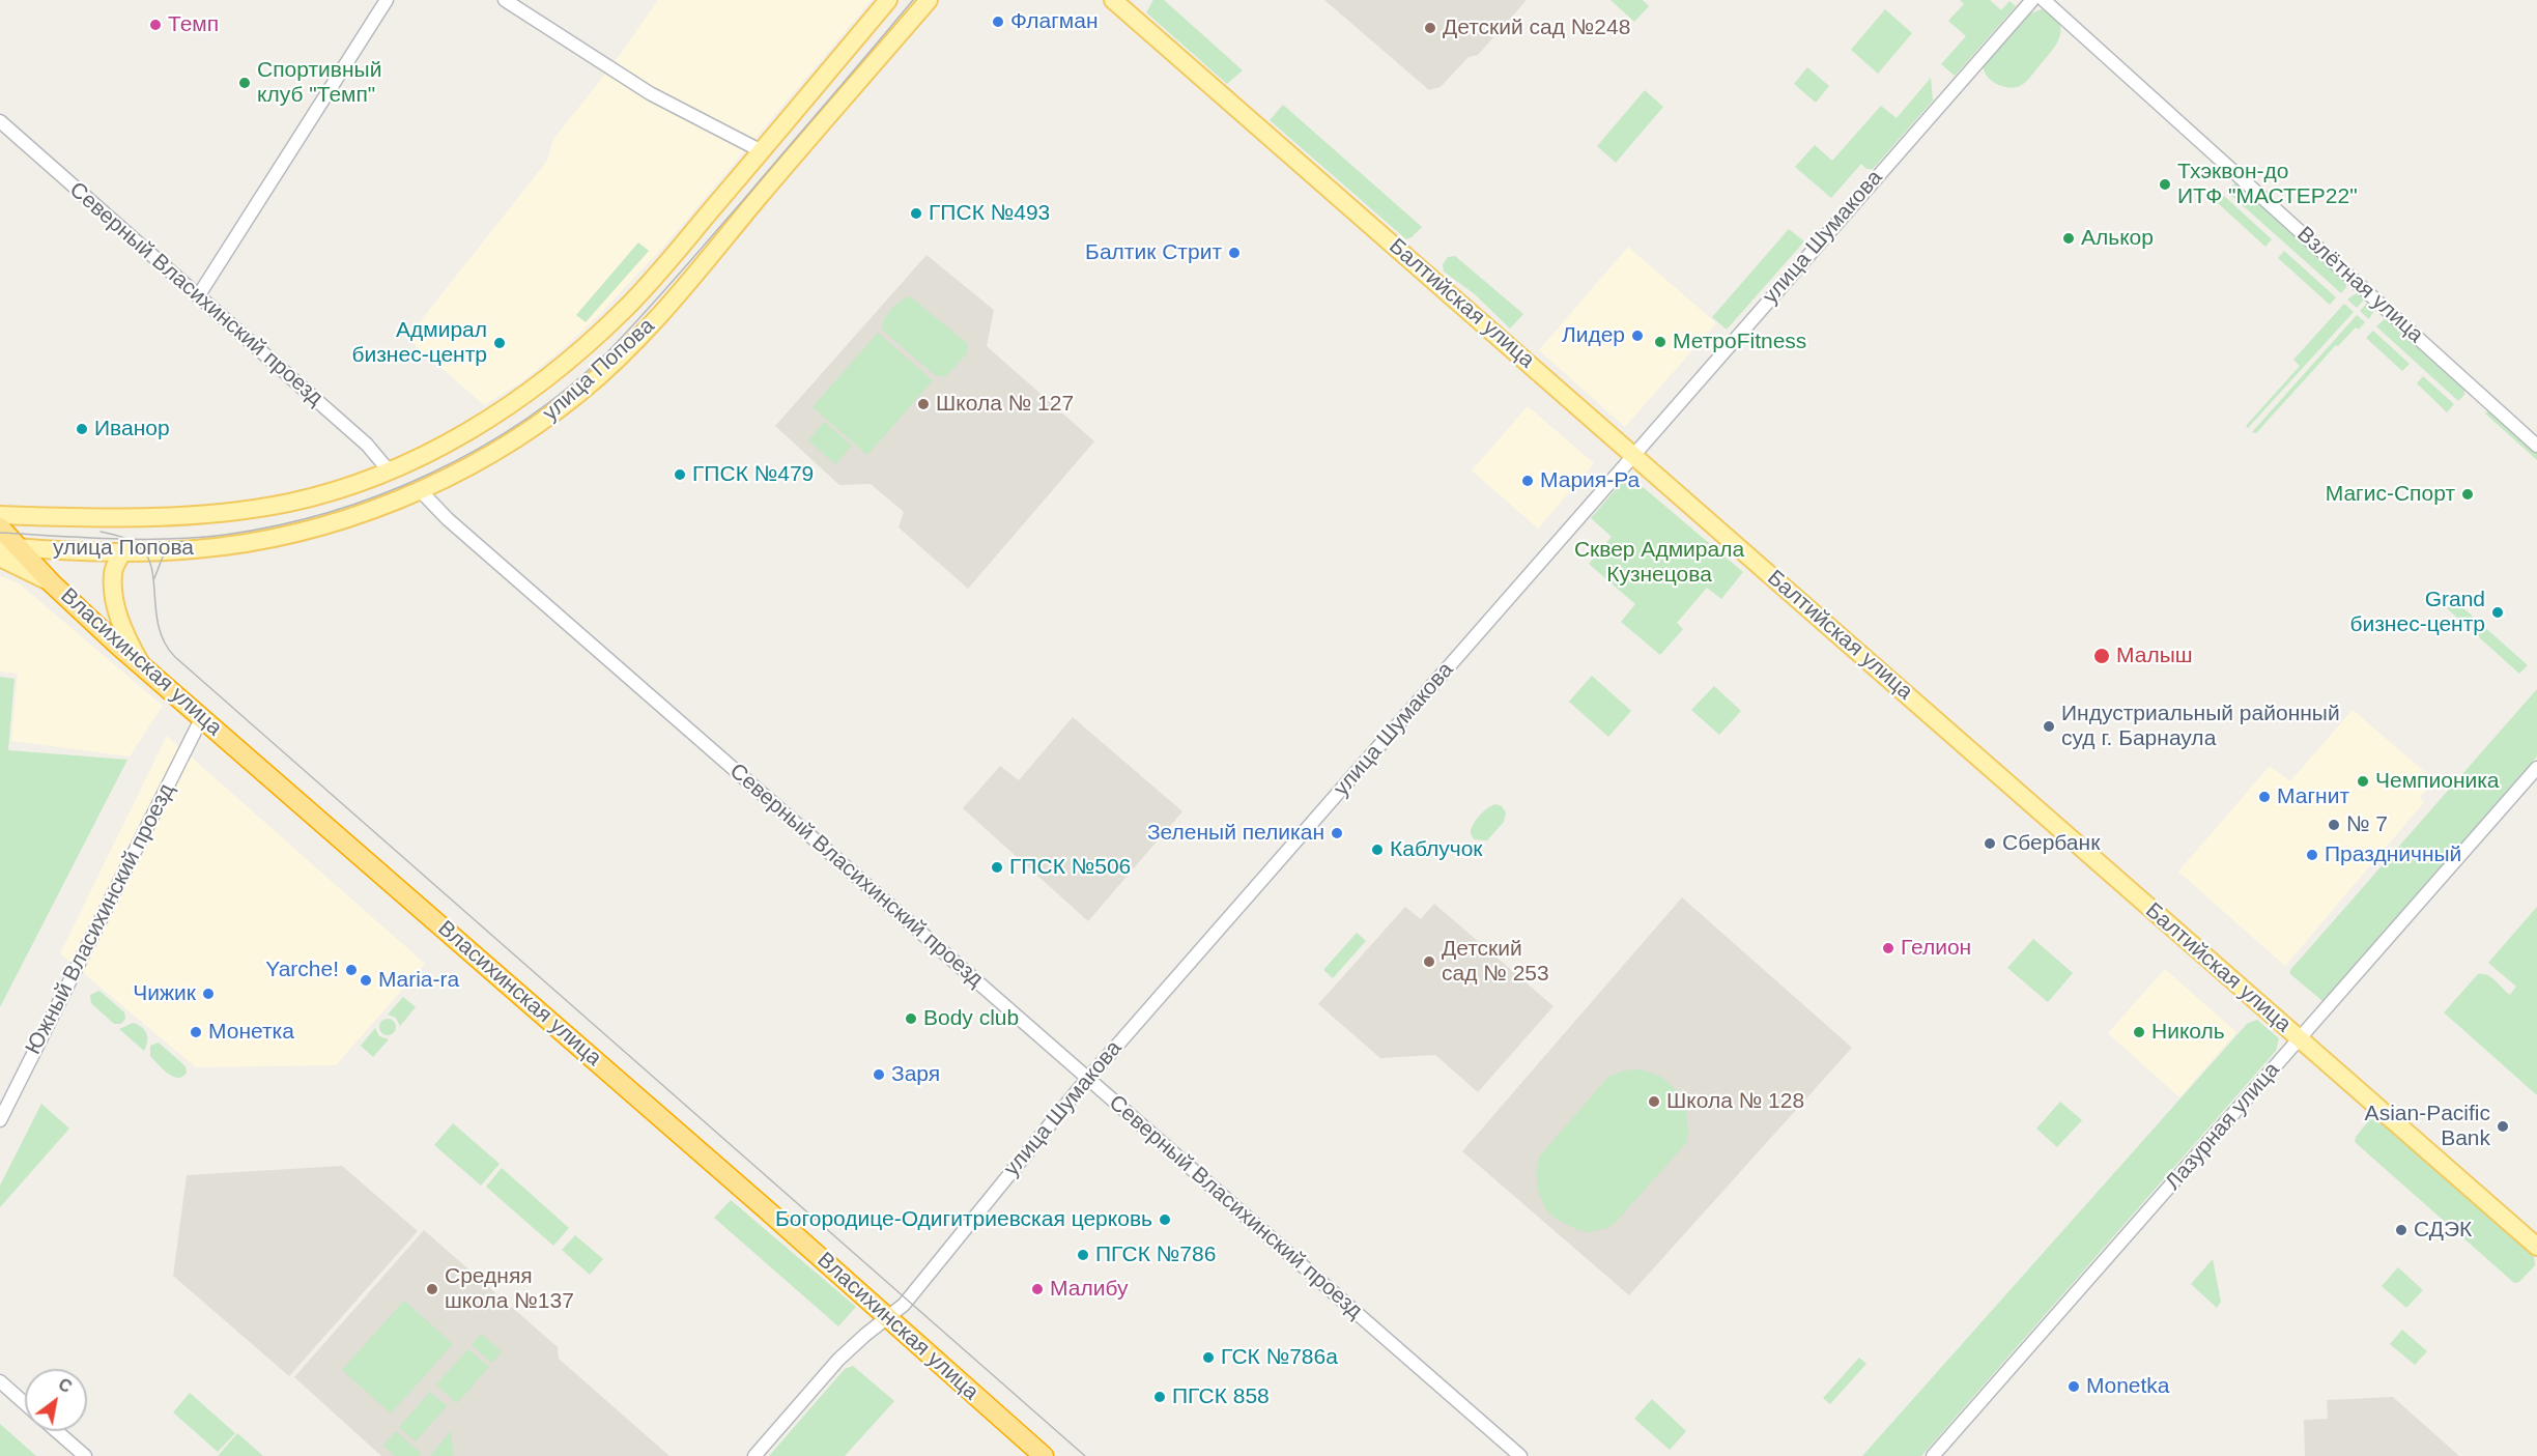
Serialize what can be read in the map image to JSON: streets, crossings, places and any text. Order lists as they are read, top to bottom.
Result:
{
  "streets": {
    "highway": ["Власихинская улица"],
    "main road": ["Балтийская улица", "улица Попова"],
    "street": [
      "улица Шумакова",
      "Взлётная улица",
      "Северный Власихинский проезд",
      "Южный Власихинский проезд",
      "Лазурная улица"
    ]
  },
  "crossings": [
    ["улица Шумакова", "Северный Власихинский проезд"],
    ["улица Шумакова", "Балтийская улица"],
    ["улица Шумакова", "Власихинская улица"],
    ["Северный Власихинский проезд", "улица Попова"],
    ["Балтийская улица", "Лазурная улица"],
    ["улица Попова", "Власихинская улица"],
    ["Власихинская улица", "Южный Власихинский проезд"]
  ],
  "parks": ["Сквер Адмирала Кузнецова"],
  "places": [
    "Флагман",
    "Темп",
    "Детский сад №248",
    "Спортивный клуб \"Темп\"",
    "Тхэквон-до ИТФ \"МАСТЕР22\"",
    "ГПСК №493",
    "Алькор",
    "Балтик Стрит",
    "Лидер",
    "МетроFitness",
    "Адмирал бизнес-центр",
    "Школа № 127",
    "Иванор",
    "ГПСК №479",
    "Мария-Ра",
    "Магис-Спорт",
    "Grand бизнес-центр",
    "Малыш",
    "Индустриальный районный суд г. Барнаула",
    "Чемпионика",
    "Магнит",
    "№ 7",
    "Зеленый пеликан",
    "Сбербанк",
    "Каблучок",
    "Праздничный",
    "ГПСК №506",
    "Гелион",
    "Детский сад № 253",
    "Yarche!",
    "Maria-ra",
    "Чижик",
    "Body club",
    "Монетка",
    "Николь",
    "Заря",
    "Школа № 128",
    "Asian-Pacific Bank",
    "Богородице-Одигитриевская церковь",
    "СДЭК",
    "ПГСК №786",
    "Средняя школа №137",
    "Малибу",
    "ГСК №786а",
    "Monetka",
    "ПГСК 858"
  ],
  "north": "top right"
}
